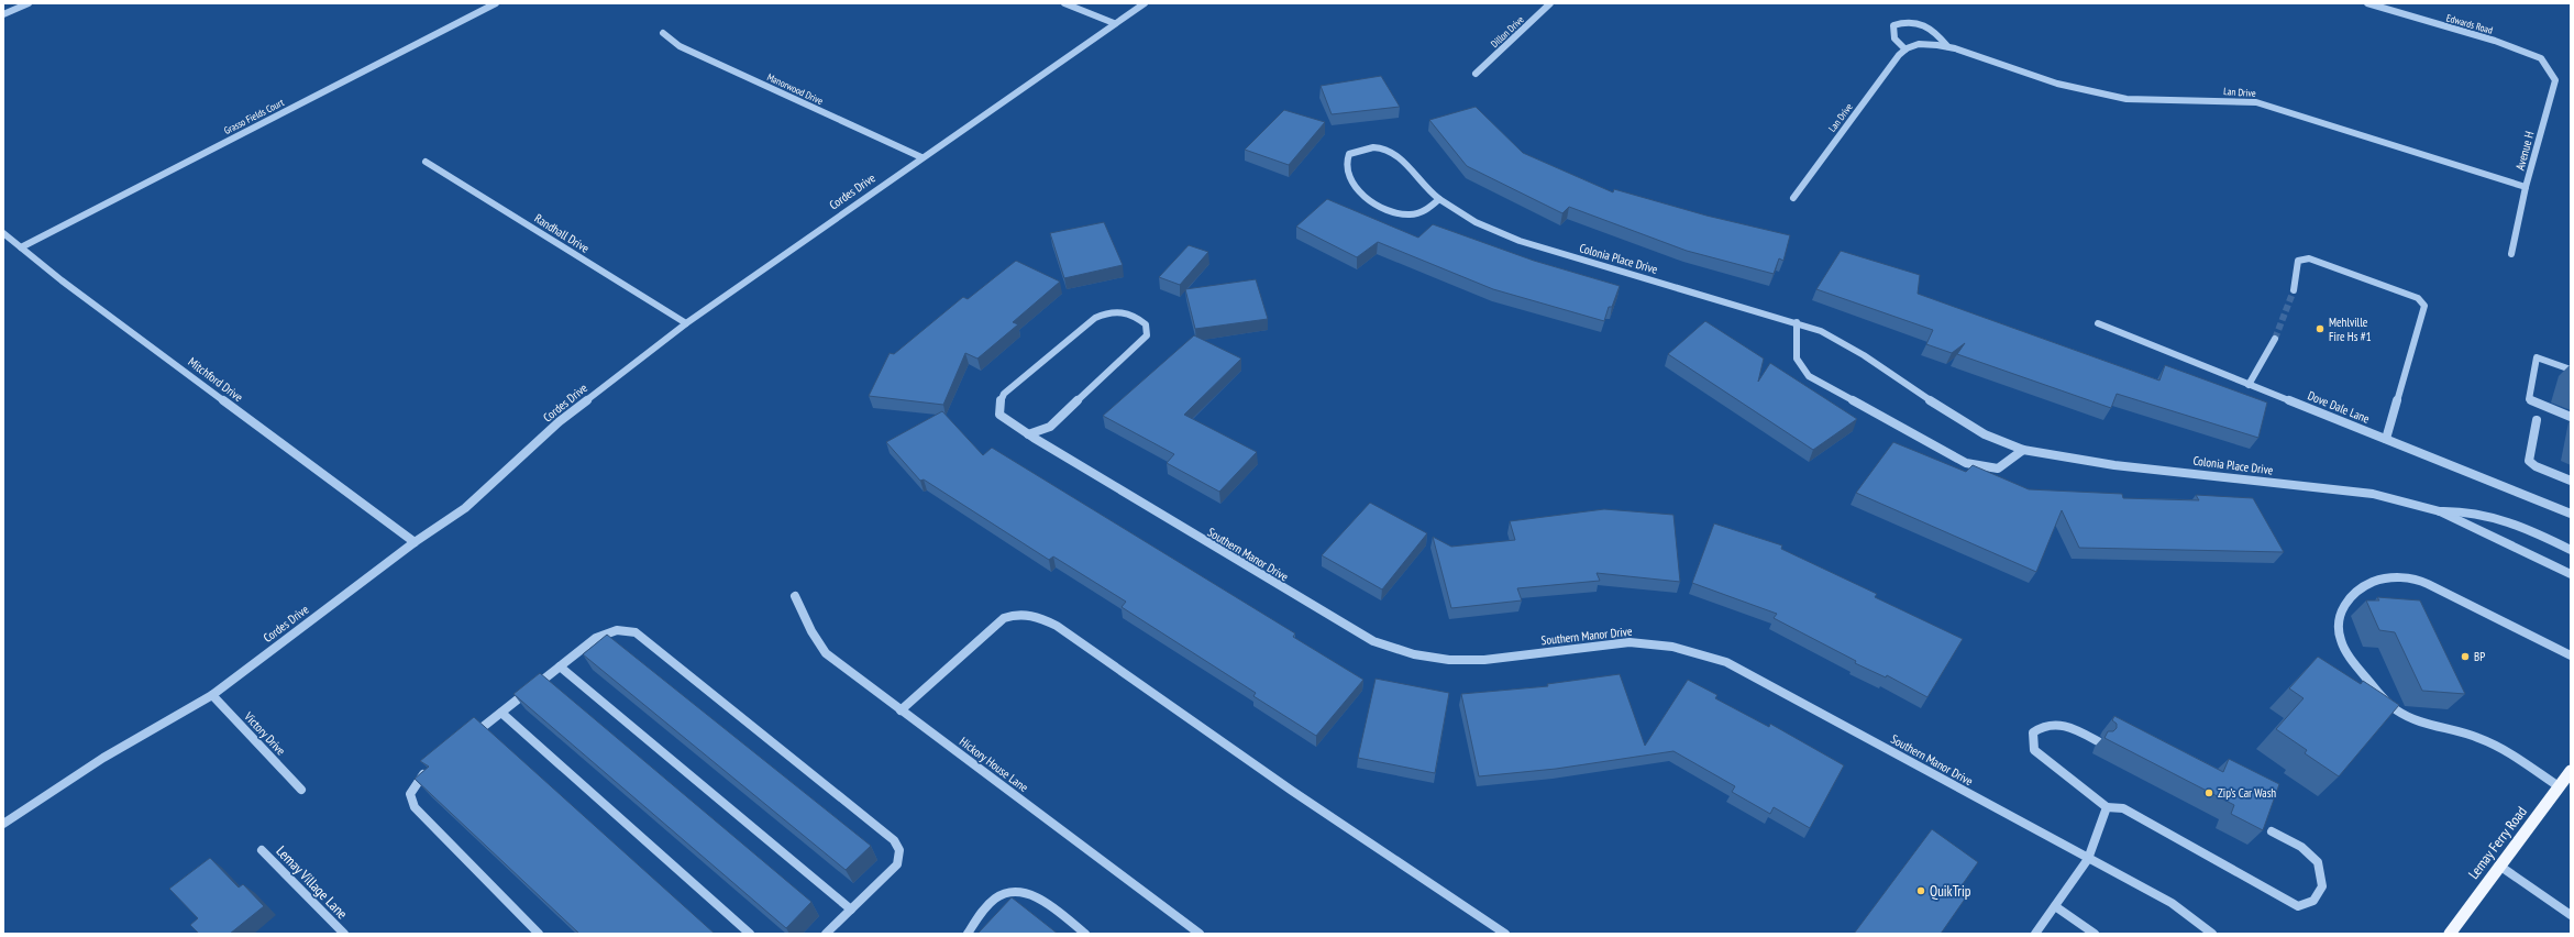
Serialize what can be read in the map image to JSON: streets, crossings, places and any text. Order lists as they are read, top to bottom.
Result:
{
  "streets": {
    "main road": ["Lemay Ferry Road"],
    "street": [
      "Edwards Road",
      "Dillon Drive",
      "Manorwood Drive",
      "Lan Drive",
      "Grasso Fields Court",
      "Avenue H",
      "Cordes Drive",
      "Randhall Drive",
      "Colonia Place Drive",
      "Mitchford Drive",
      "Dove Dale Lane",
      "Southern Manor Drive",
      "Victory Drive",
      "Hickory House Lane",
      "Lemay Village Lane"
    ]
  },
  "crossings": [
    ["Edwards Road", "Avenue H"],
    ["Manorwood Drive", "Cordes Drive"],
    ["Lan Drive", "Avenue H"],
    ["Grasso Fields Court", "Mitchford Drive"],
    ["Cordes Drive", "Randhall Drive"],
    ["Cordes Drive", "Mitchford Drive"],
    ["Cordes Drive", "Victory Drive"]
  ],
  "places": [
    "Mehlville Fire Hs #1",
    "BP",
    "Zip’s Car Wash",
    "QuikTrip"
  ]
}
